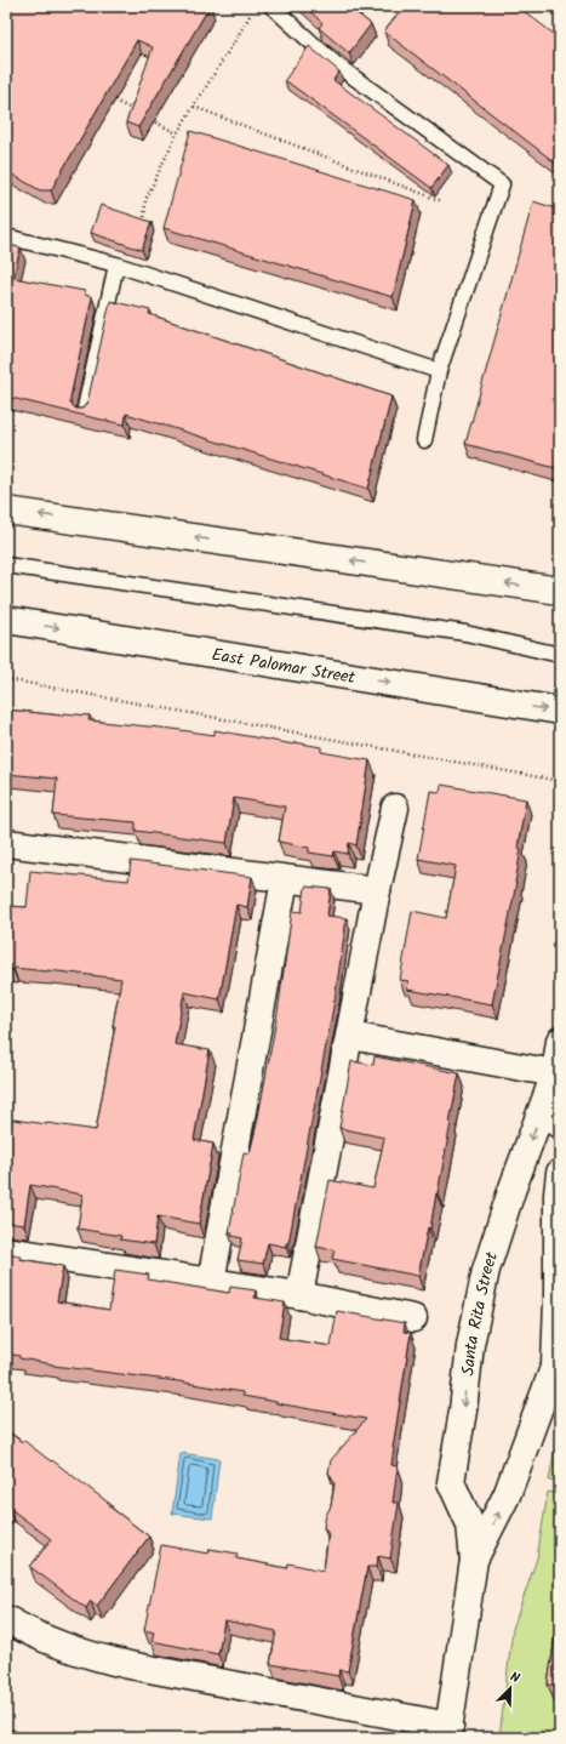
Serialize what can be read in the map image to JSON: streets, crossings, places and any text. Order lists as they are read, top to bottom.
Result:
{
  "streets": {
    "street": ["East Palomar Street", "Santa Rita Street"]
  },
  "north": "top right"
}
